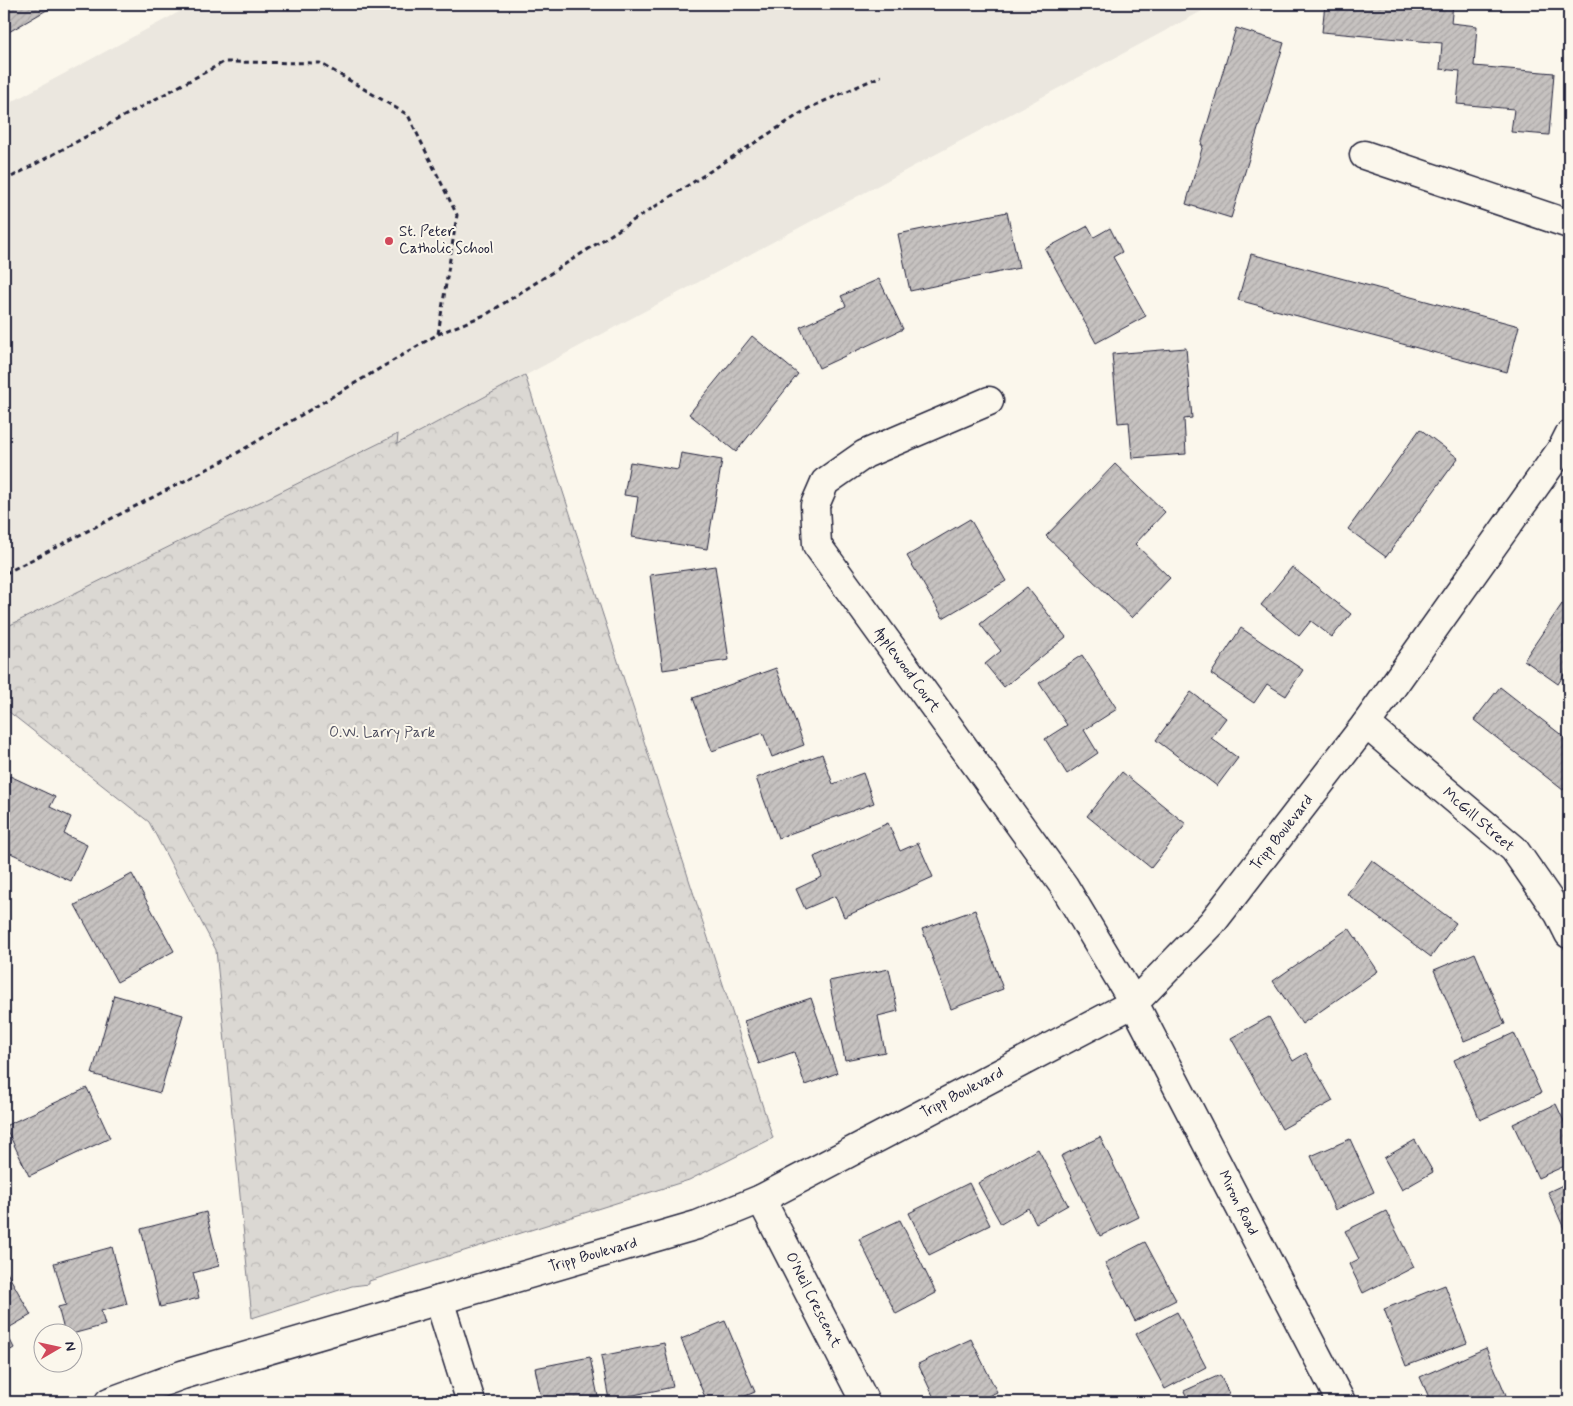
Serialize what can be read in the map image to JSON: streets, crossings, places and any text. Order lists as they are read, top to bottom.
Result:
{
  "streets": {
    "street": [
      "Applewood Court",
      "McGill Street",
      "Tripp Boulevard",
      "Miron Road",
      "O'Neil Crescent"
    ]
  },
  "crossings": [
    ["Applewood Court", "Tripp Boulevard"],
    ["Applewood Court", "Miron Road"],
    ["McGill Street", "Tripp Boulevard"],
    ["Tripp Boulevard", "Miron Road"],
    ["Tripp Boulevard", "O'Neil Crescent"]
  ],
  "parks": ["O.W. Larry Park"],
  "places": ["St. Peter Catholic School"],
  "north": "right"
}
